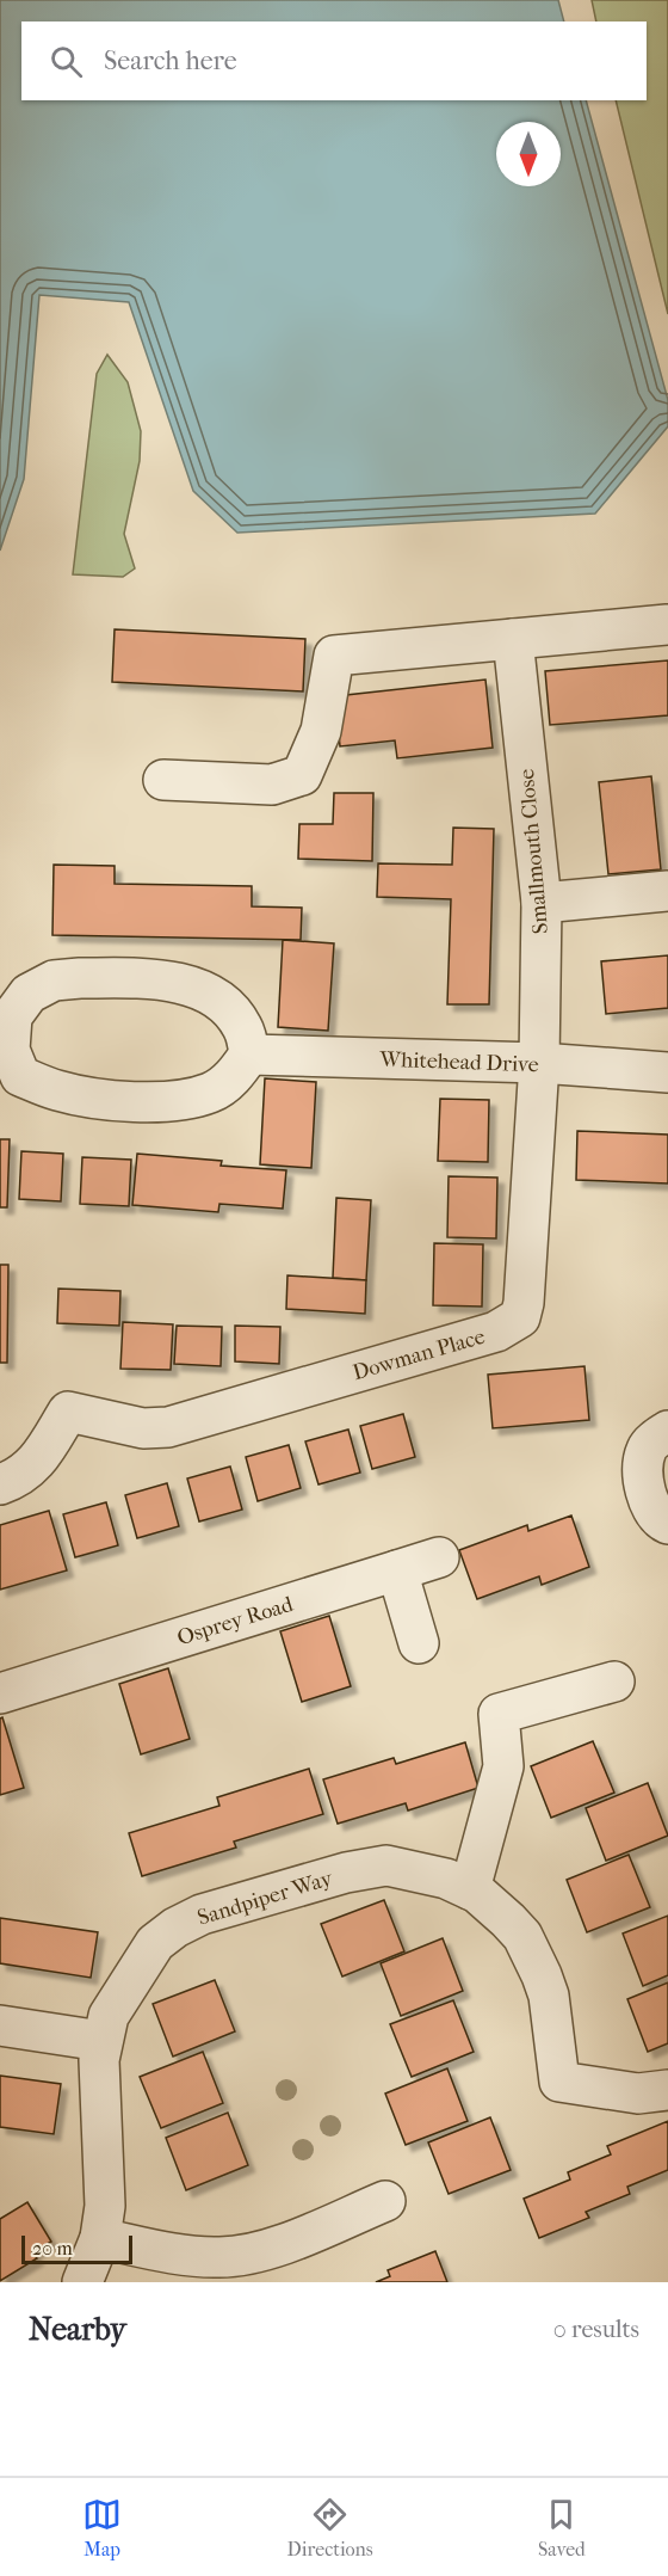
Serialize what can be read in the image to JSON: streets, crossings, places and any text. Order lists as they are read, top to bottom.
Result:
{
  "streets": {
    "street": [
      "Smallmouth Close",
      "Whitehead Drive",
      "Dowman Place",
      "Osprey Road",
      "Sandpiper Way"
    ]
  },
  "crossings": [
    ["Smallmouth Close", "Whitehead Drive"],
    ["Smallmouth Close", "Dowman Place"],
    ["Whitehead Drive", "Dowman Place"]
  ],
  "scale_bar": "20 m",
  "north": "bottom",
  "page": {
    "search": "Search here",
    "scale": "20 m",
    "heading": ["Nearby", "0 results"],
    "nav": ["Map", "Directions", "Saved"]
  }
}
